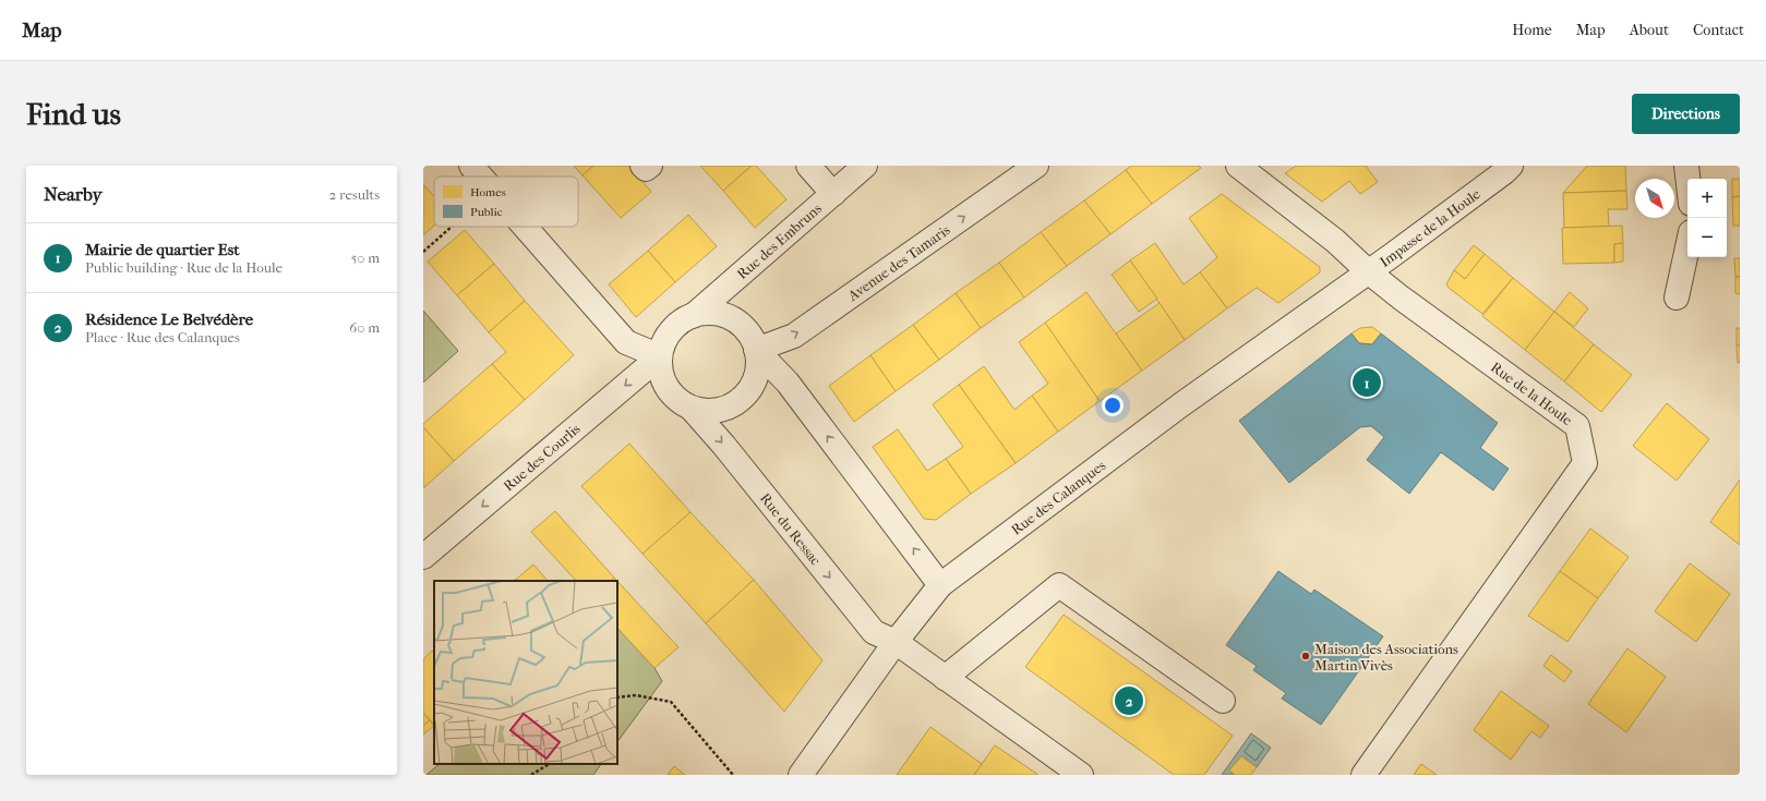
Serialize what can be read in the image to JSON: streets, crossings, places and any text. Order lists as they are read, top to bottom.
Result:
{
  "streets": {
    "street": [
      "Impasse de la Houle",
      "Rue des Embruns",
      "Avenue des Tamaris",
      "Rue de la Houle",
      "Rue des Courlis",
      "Rue des Calanques",
      "Rue du Ressac"
    ]
  },
  "crossings": [
    ["Impasse de la Houle", "Rue de la Houle"],
    ["Impasse de la Houle", "Rue des Calanques"],
    ["Rue des Embruns", "Avenue des Tamaris"],
    ["Rue des Embruns", "Rue des Courlis"],
    ["Rue des Embruns", "Rue du Ressac"],
    ["Avenue des Tamaris", "Rue des Courlis"],
    ["Avenue des Tamaris", "Rue du Ressac"],
    ["Rue de la Houle", "Rue des Calanques"],
    ["Rue des Courlis", "Rue du Ressac"],
    ["Rue des Calanques", "Rue du Ressac"]
  ],
  "one_way": ["Avenue des Tamaris", "Rue des Courlis"],
  "places": ["Maison des Associations Martin Vivès"],
  "legend": ["Homes", "Public"],
  "north": "bottom right",
  "page": {
    "header": "Map",
    "nav": [
      "Home",
      "Map",
      "About",
      "Contact"
    ],
    "buttons": "Directions",
    "title": "Find us",
    "heading": ["Nearby", "2 results"],
    "map_buttons": ["+", "−"],
    "list": [
      {
        "mark": "1",
        "name": "Mairie de quartier Est",
        "note": "Public building · Rue de la Houle",
        "value": "50 m"
      },
      {
        "mark": "2",
        "name": "Résidence Le Belvédère",
        "note": "Place · Rue des Calanques",
        "value": "60 m"
      }
    ],
    "pins": ["1", "2"]
  }
}
